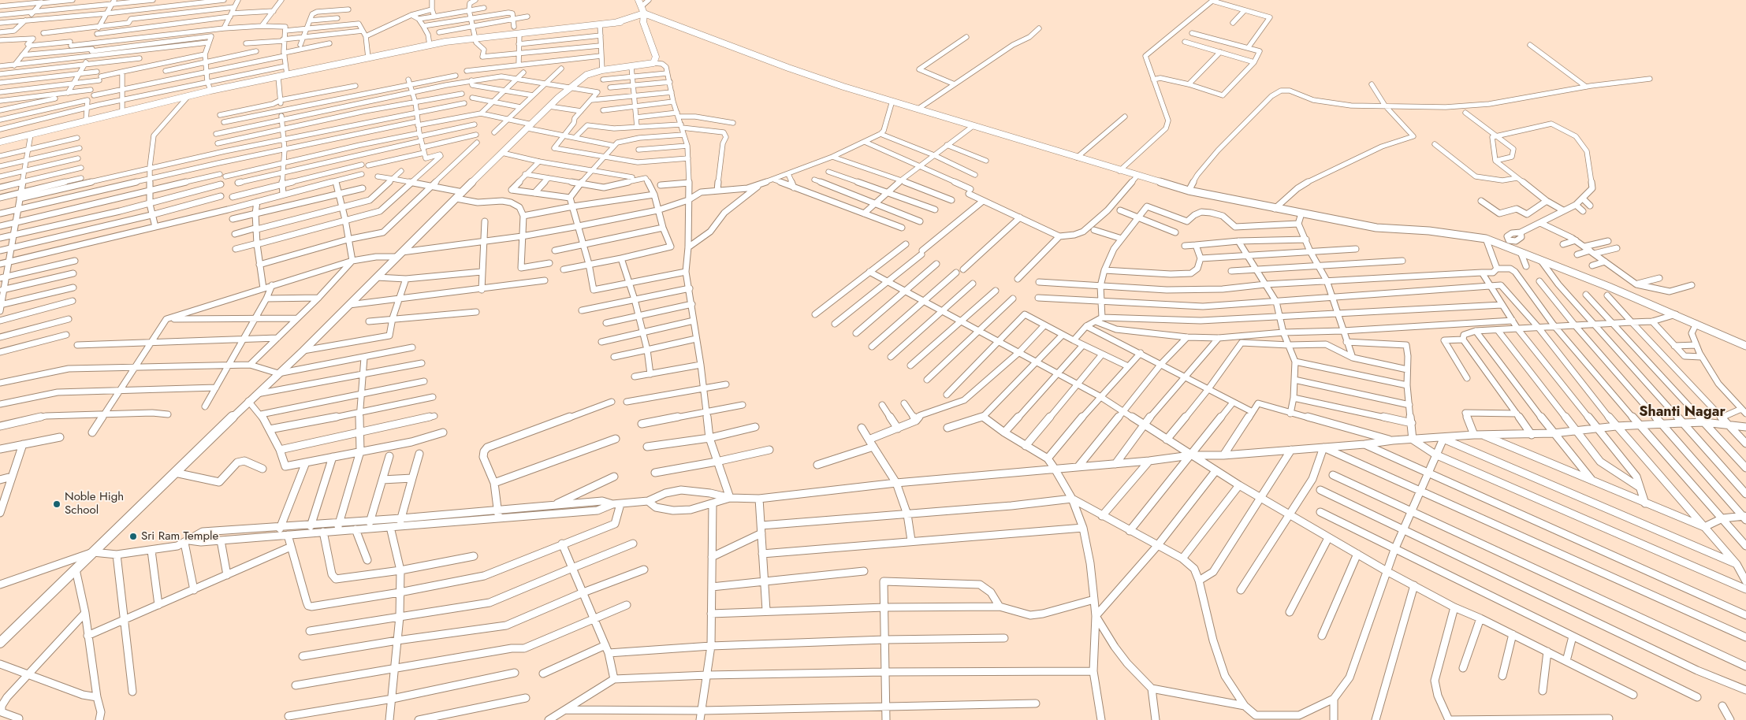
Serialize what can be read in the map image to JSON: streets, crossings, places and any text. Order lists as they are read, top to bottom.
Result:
{
  "districts": ["Shanti Nagar"],
  "places": ["Noble High School", "Sri Ram Temple"]
}
